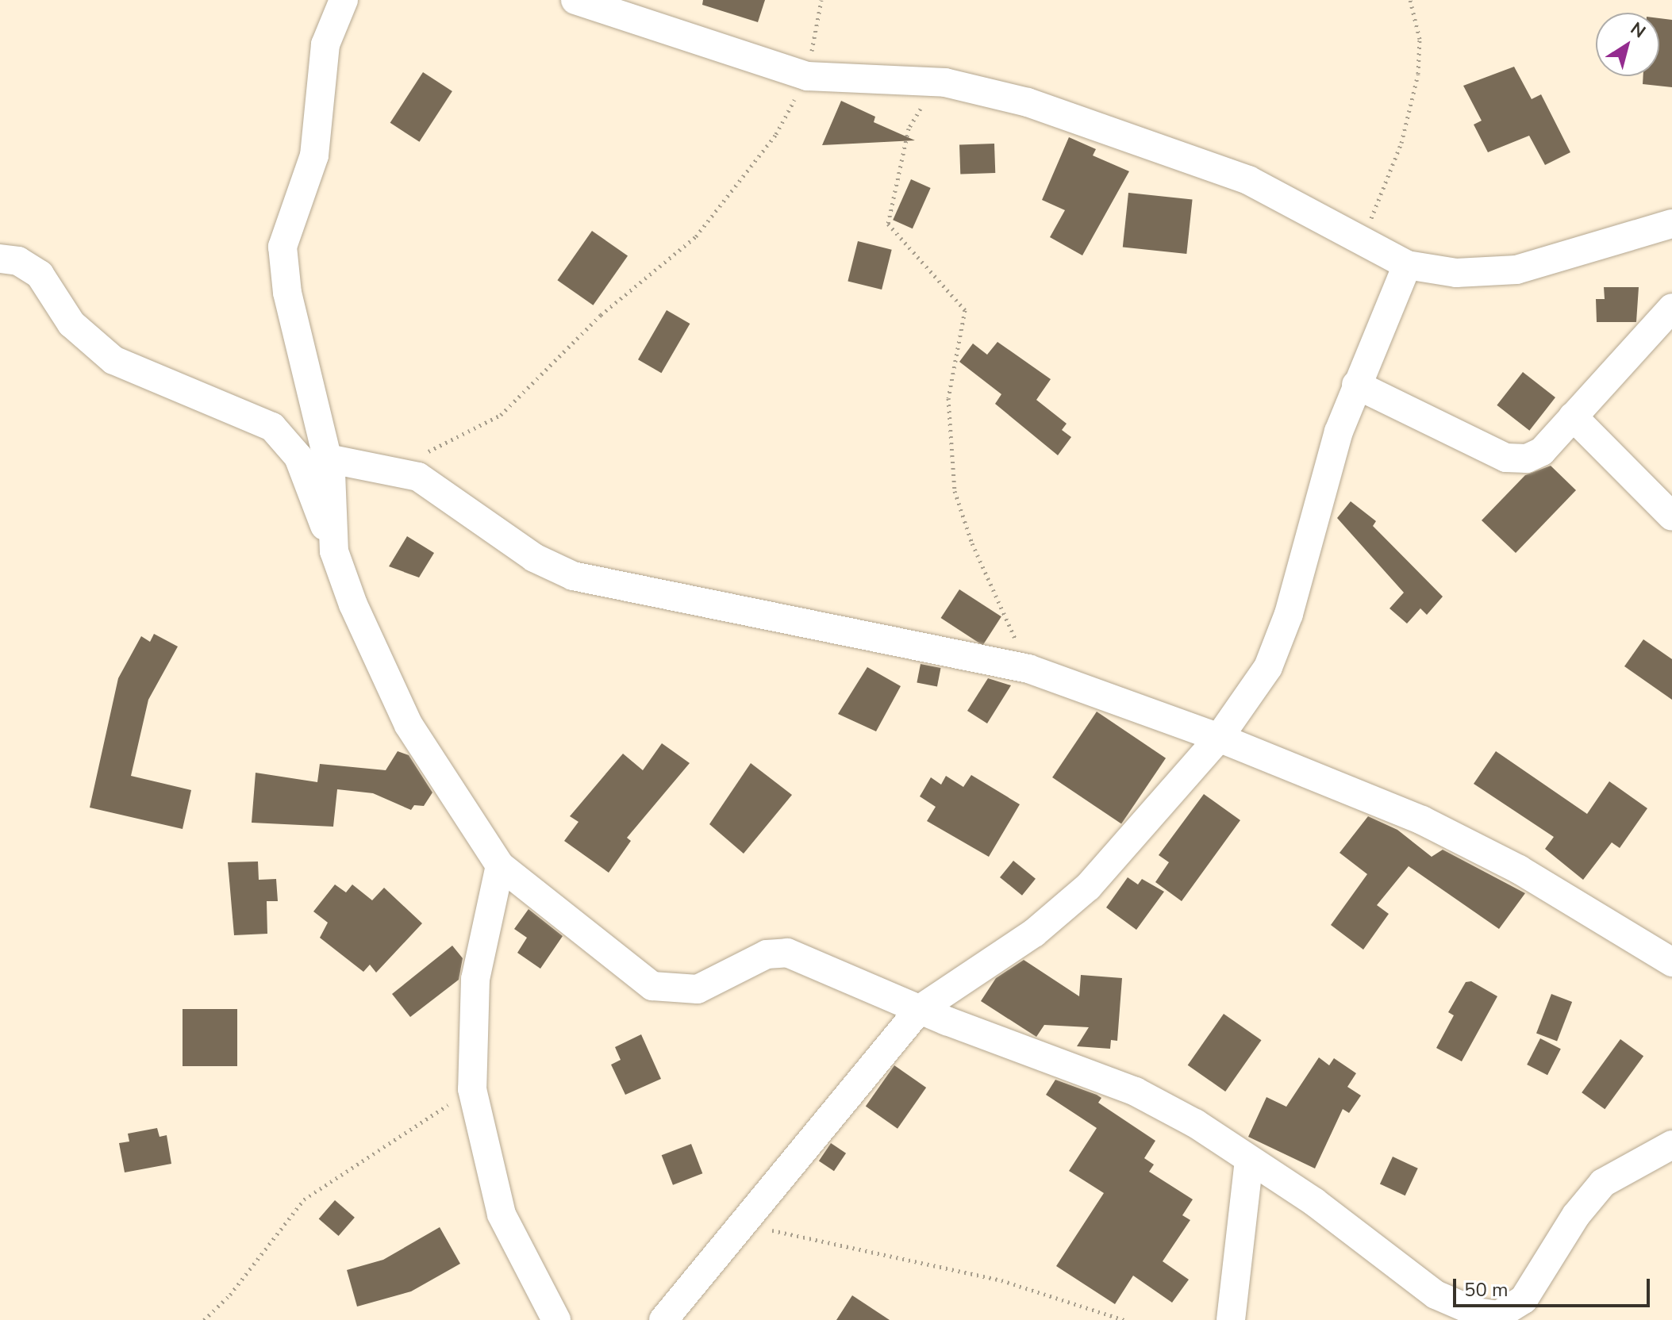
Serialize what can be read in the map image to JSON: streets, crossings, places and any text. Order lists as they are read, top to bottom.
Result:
{
  "scale_bar": "50 m",
  "north": "top right"
}
